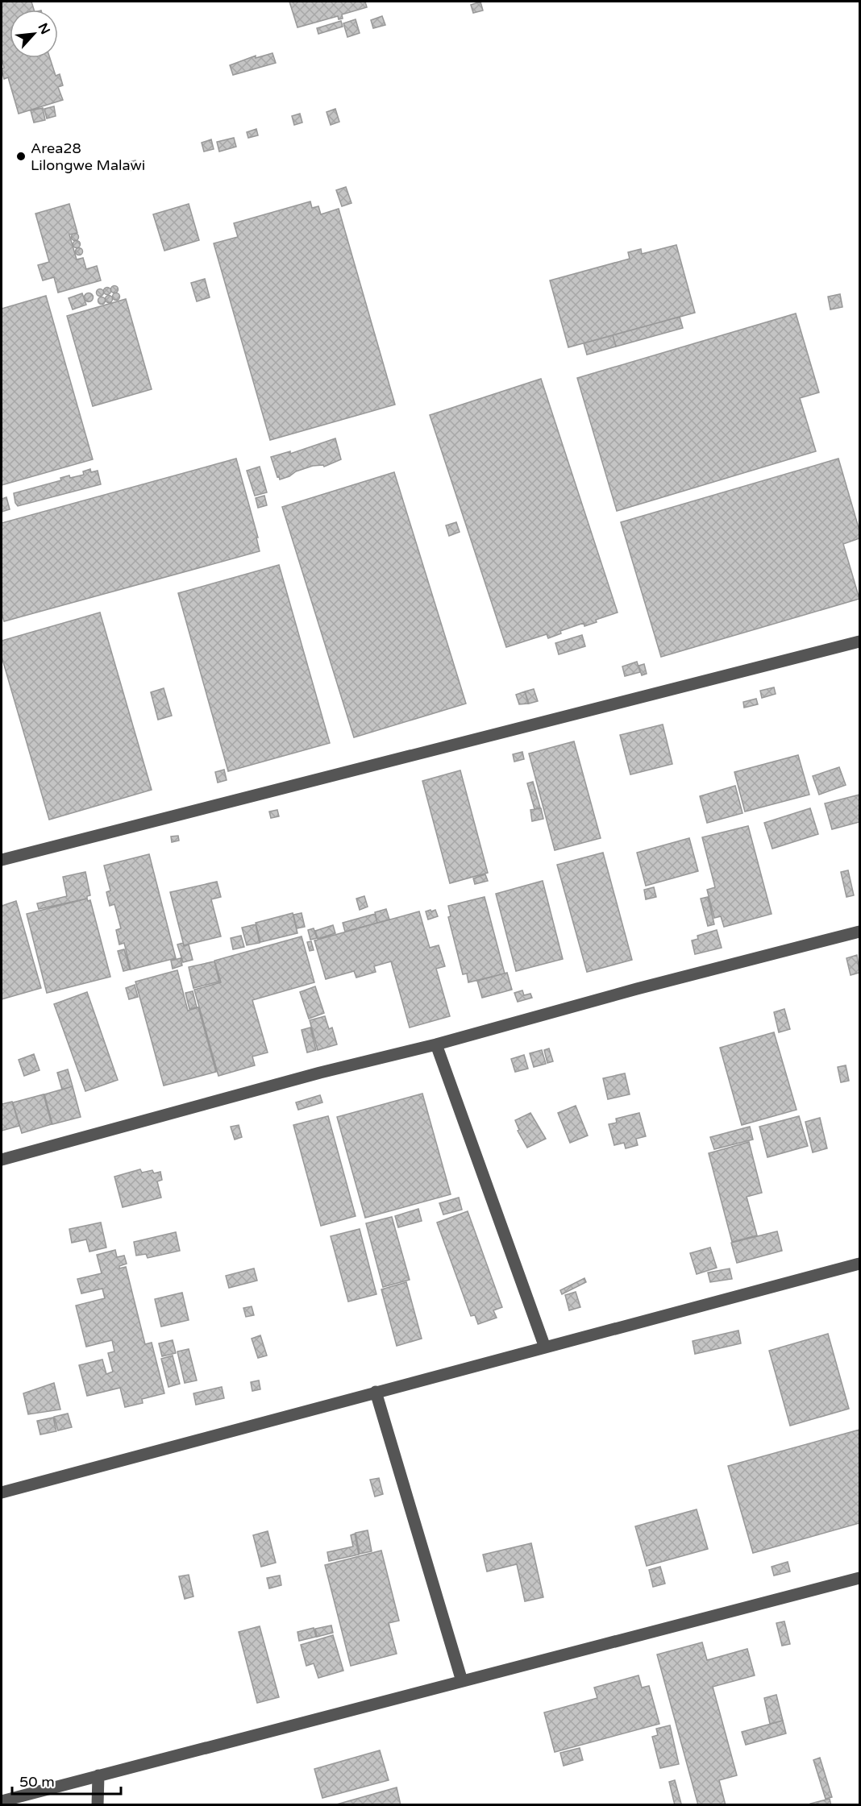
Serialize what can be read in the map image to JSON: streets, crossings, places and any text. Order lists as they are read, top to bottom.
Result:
{
  "places": ["Area28 Lilongwe Malawi"],
  "scale_bar": "50 m",
  "north": "top right"
}
